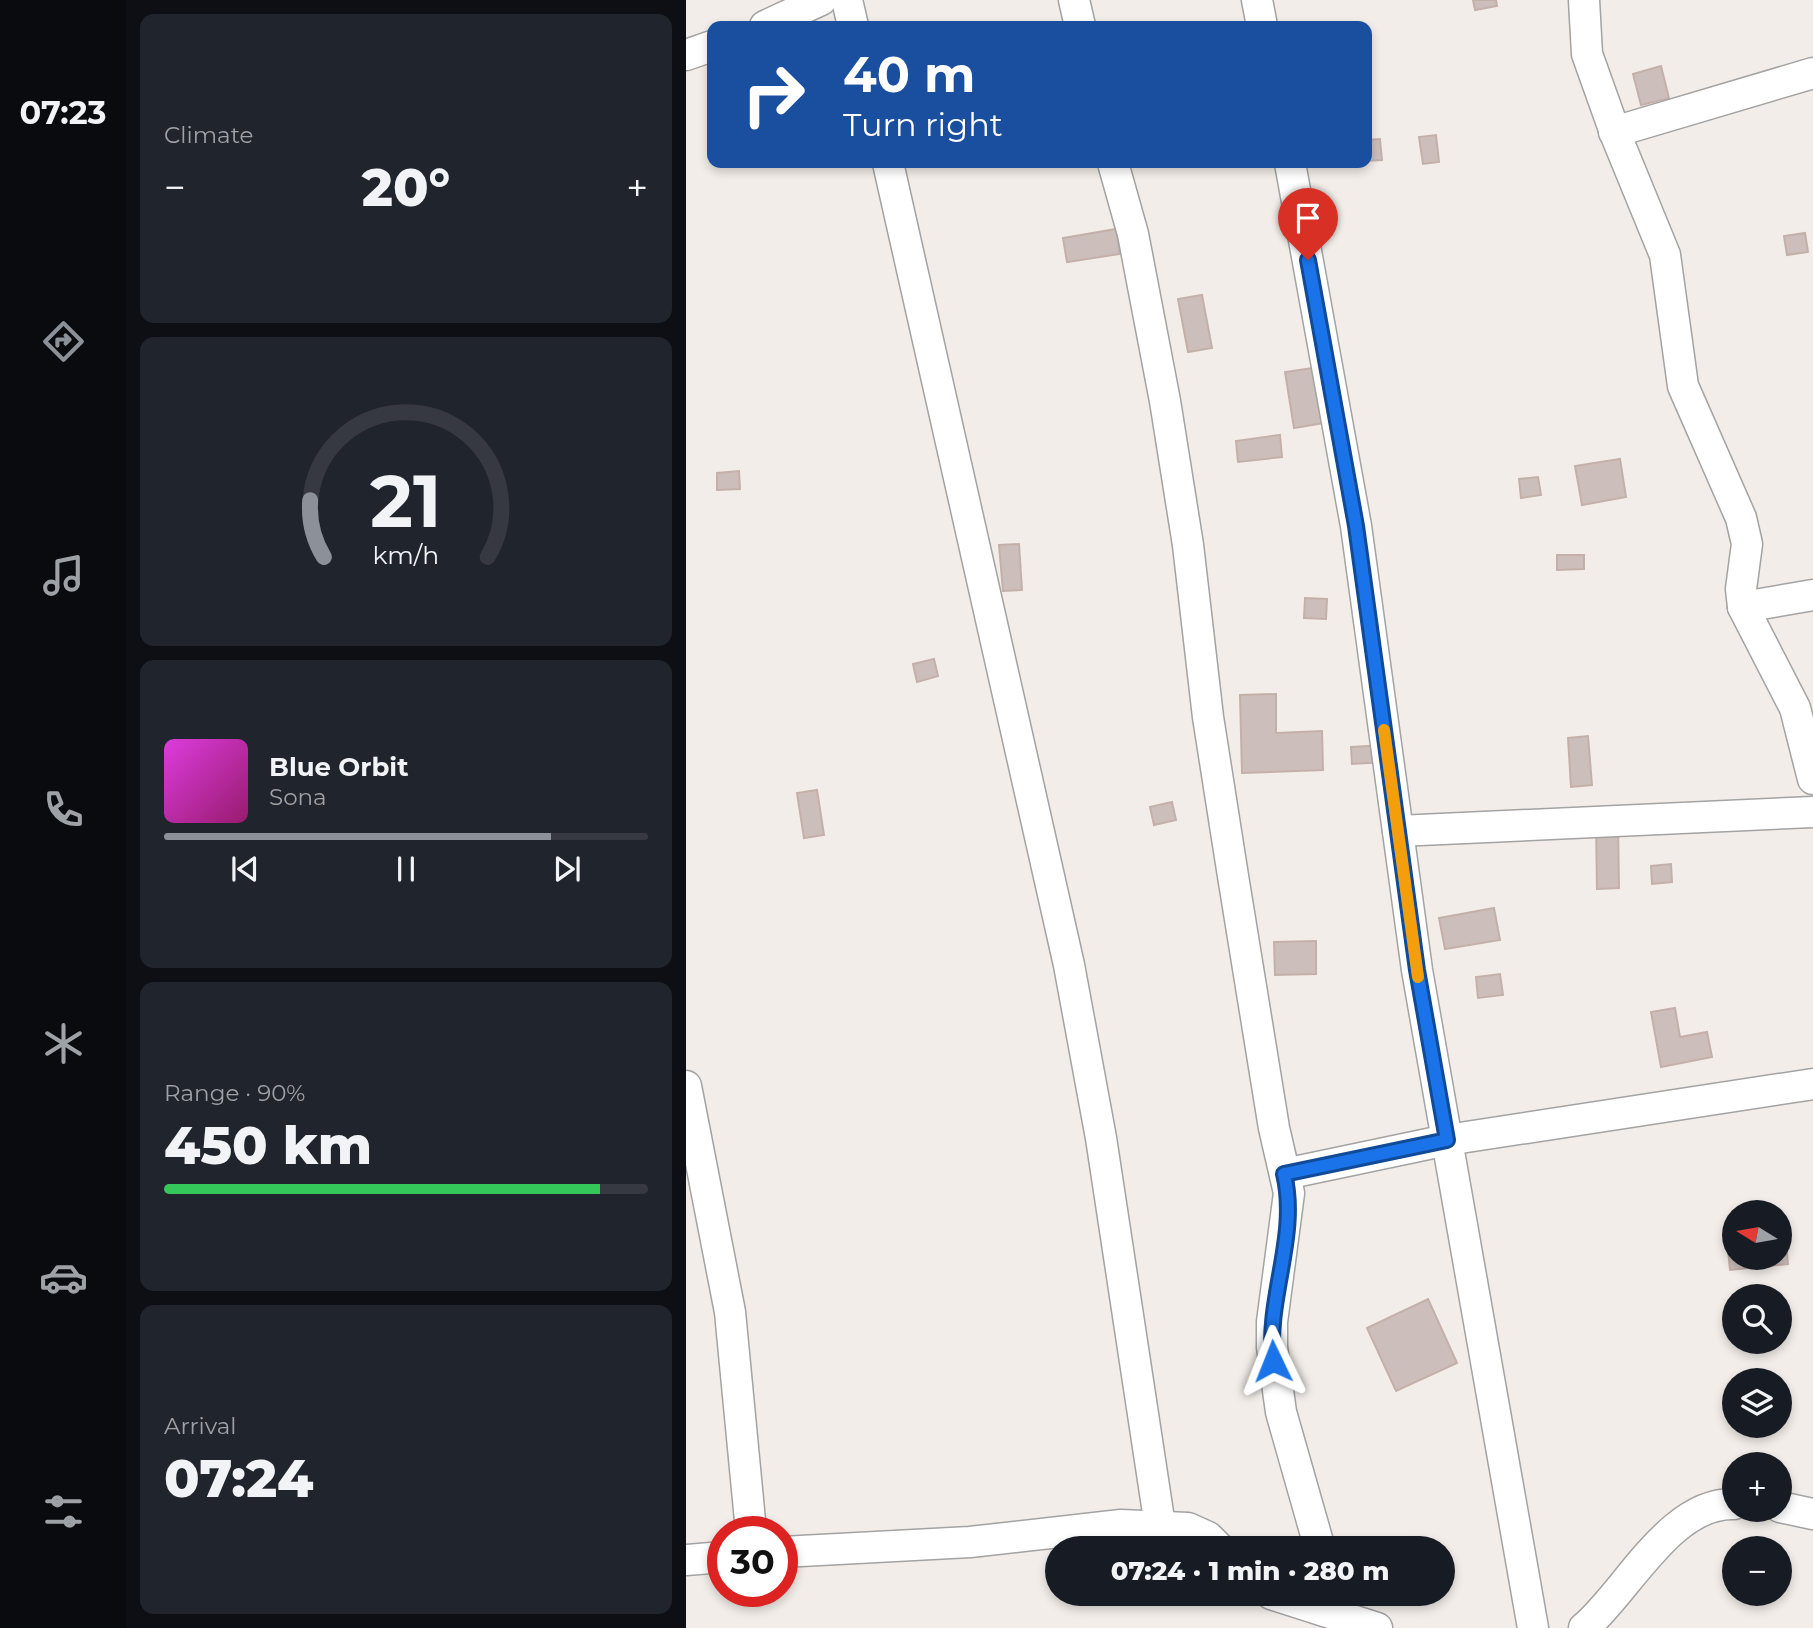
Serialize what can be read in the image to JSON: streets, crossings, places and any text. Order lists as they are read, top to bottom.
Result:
{
  "north": "left",
  "page": {
    "tabs": "07:23",
    "tile": [
      "Climate",
      ["Range · 90%", "450 km"],
      ["Arrival", "07:24"]
    ],
    "turn": ["40 m", "Turn right"],
    "heat": ["−", "20°", "+"],
    "song": ["Blue Orbit", "Sona"],
    "map_buttons": ["+", "−"],
    "limit": "30",
    "trip": "07:24 · 1 min · 280 m",
    "gauge": ["21", "km/h"]
  }
}
